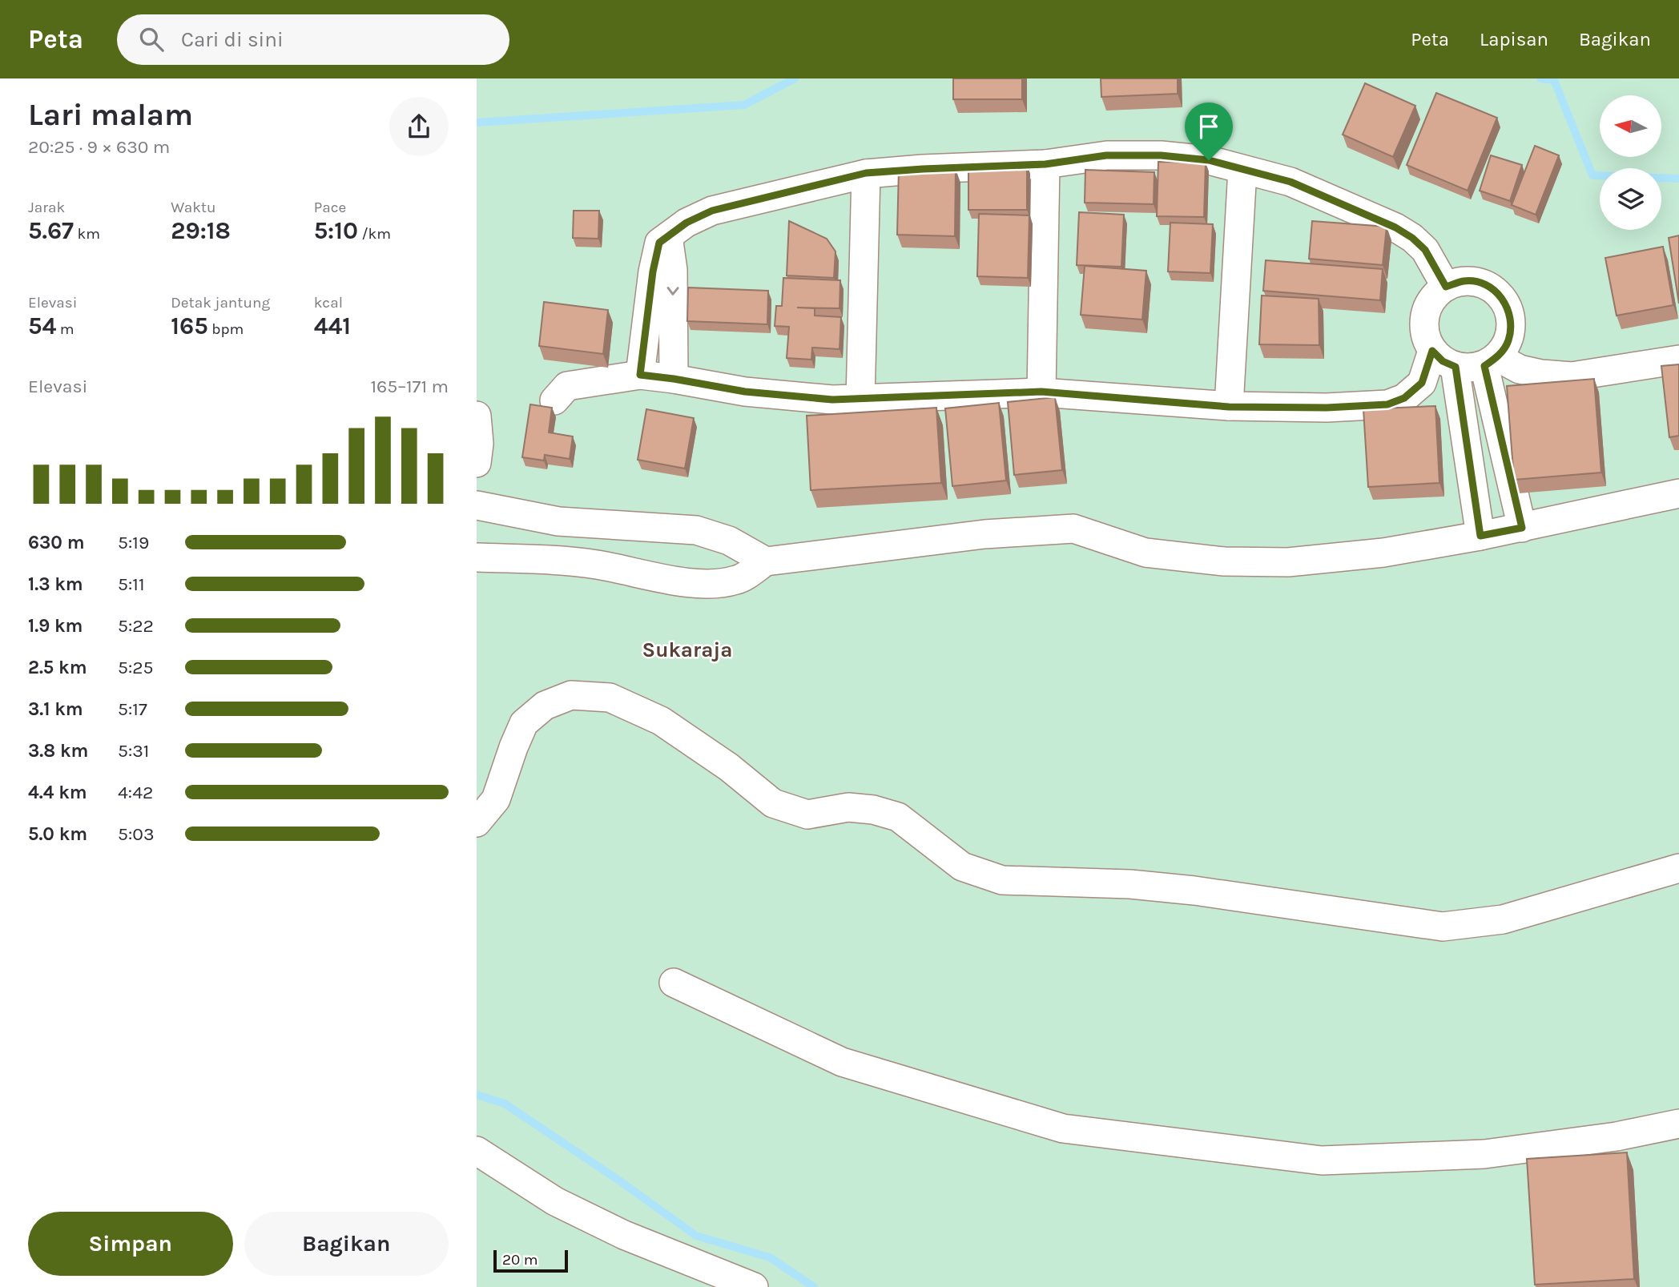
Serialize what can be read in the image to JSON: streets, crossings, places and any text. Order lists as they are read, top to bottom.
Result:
{
  "districts": ["Sukaraja"],
  "scale_bar": "20 m",
  "north": "left",
  "page": {
    "header": "Peta",
    "search": "Cari di sini",
    "nav": ["Peta", "Lapisan", "Bagikan"],
    "heading": ["Lari malam", "20:25 · 9 × 630 m"],
    "stats": [
      ["Jarak", "5.67 km"],
      ["Waktu", "29:18"],
      ["Pace", "5:10 /km"],
      ["Elevasi", "54 m"],
      ["Detak jantung", "165 bpm"],
      ["kcal", "441"]
    ],
    "chart": ["Elevasi", "165–171 m"],
    "list": [
      {
        "name": "630 m",
        "note": "5:19"
      },
      {
        "name": "1.3 km",
        "note": "5:11"
      },
      {
        "name": "1.9 km",
        "note": "5:22"
      },
      {
        "name": "2.5 km",
        "note": "5:25"
      },
      {
        "name": "3.1 km",
        "note": "5:17"
      },
      {
        "name": "3.8 km",
        "note": "5:31"
      },
      {
        "name": "4.4 km",
        "note": "4:42"
      },
      {
        "name": "5.0 km",
        "note": "5:03"
      }
    ],
    "buttons": ["Simpan", "Bagikan"],
    "scale": "20 m"
  }
}
